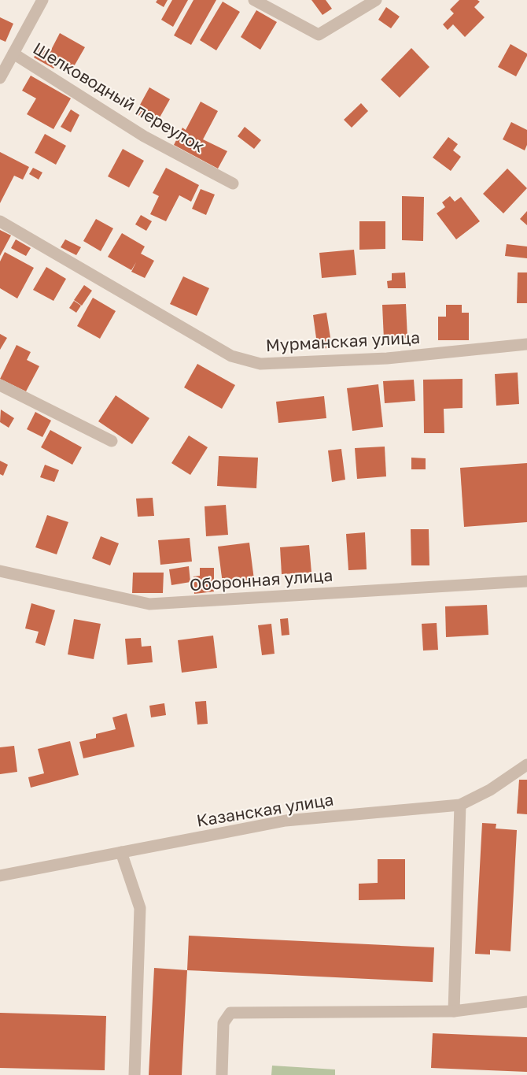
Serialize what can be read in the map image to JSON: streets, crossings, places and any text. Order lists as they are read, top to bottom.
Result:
{
  "streets": {
    "street": [
      "Шелководный переулок",
      "Мурманская улица",
      "Оборонная улица",
      "Казанская улица"
    ]
  }
}
